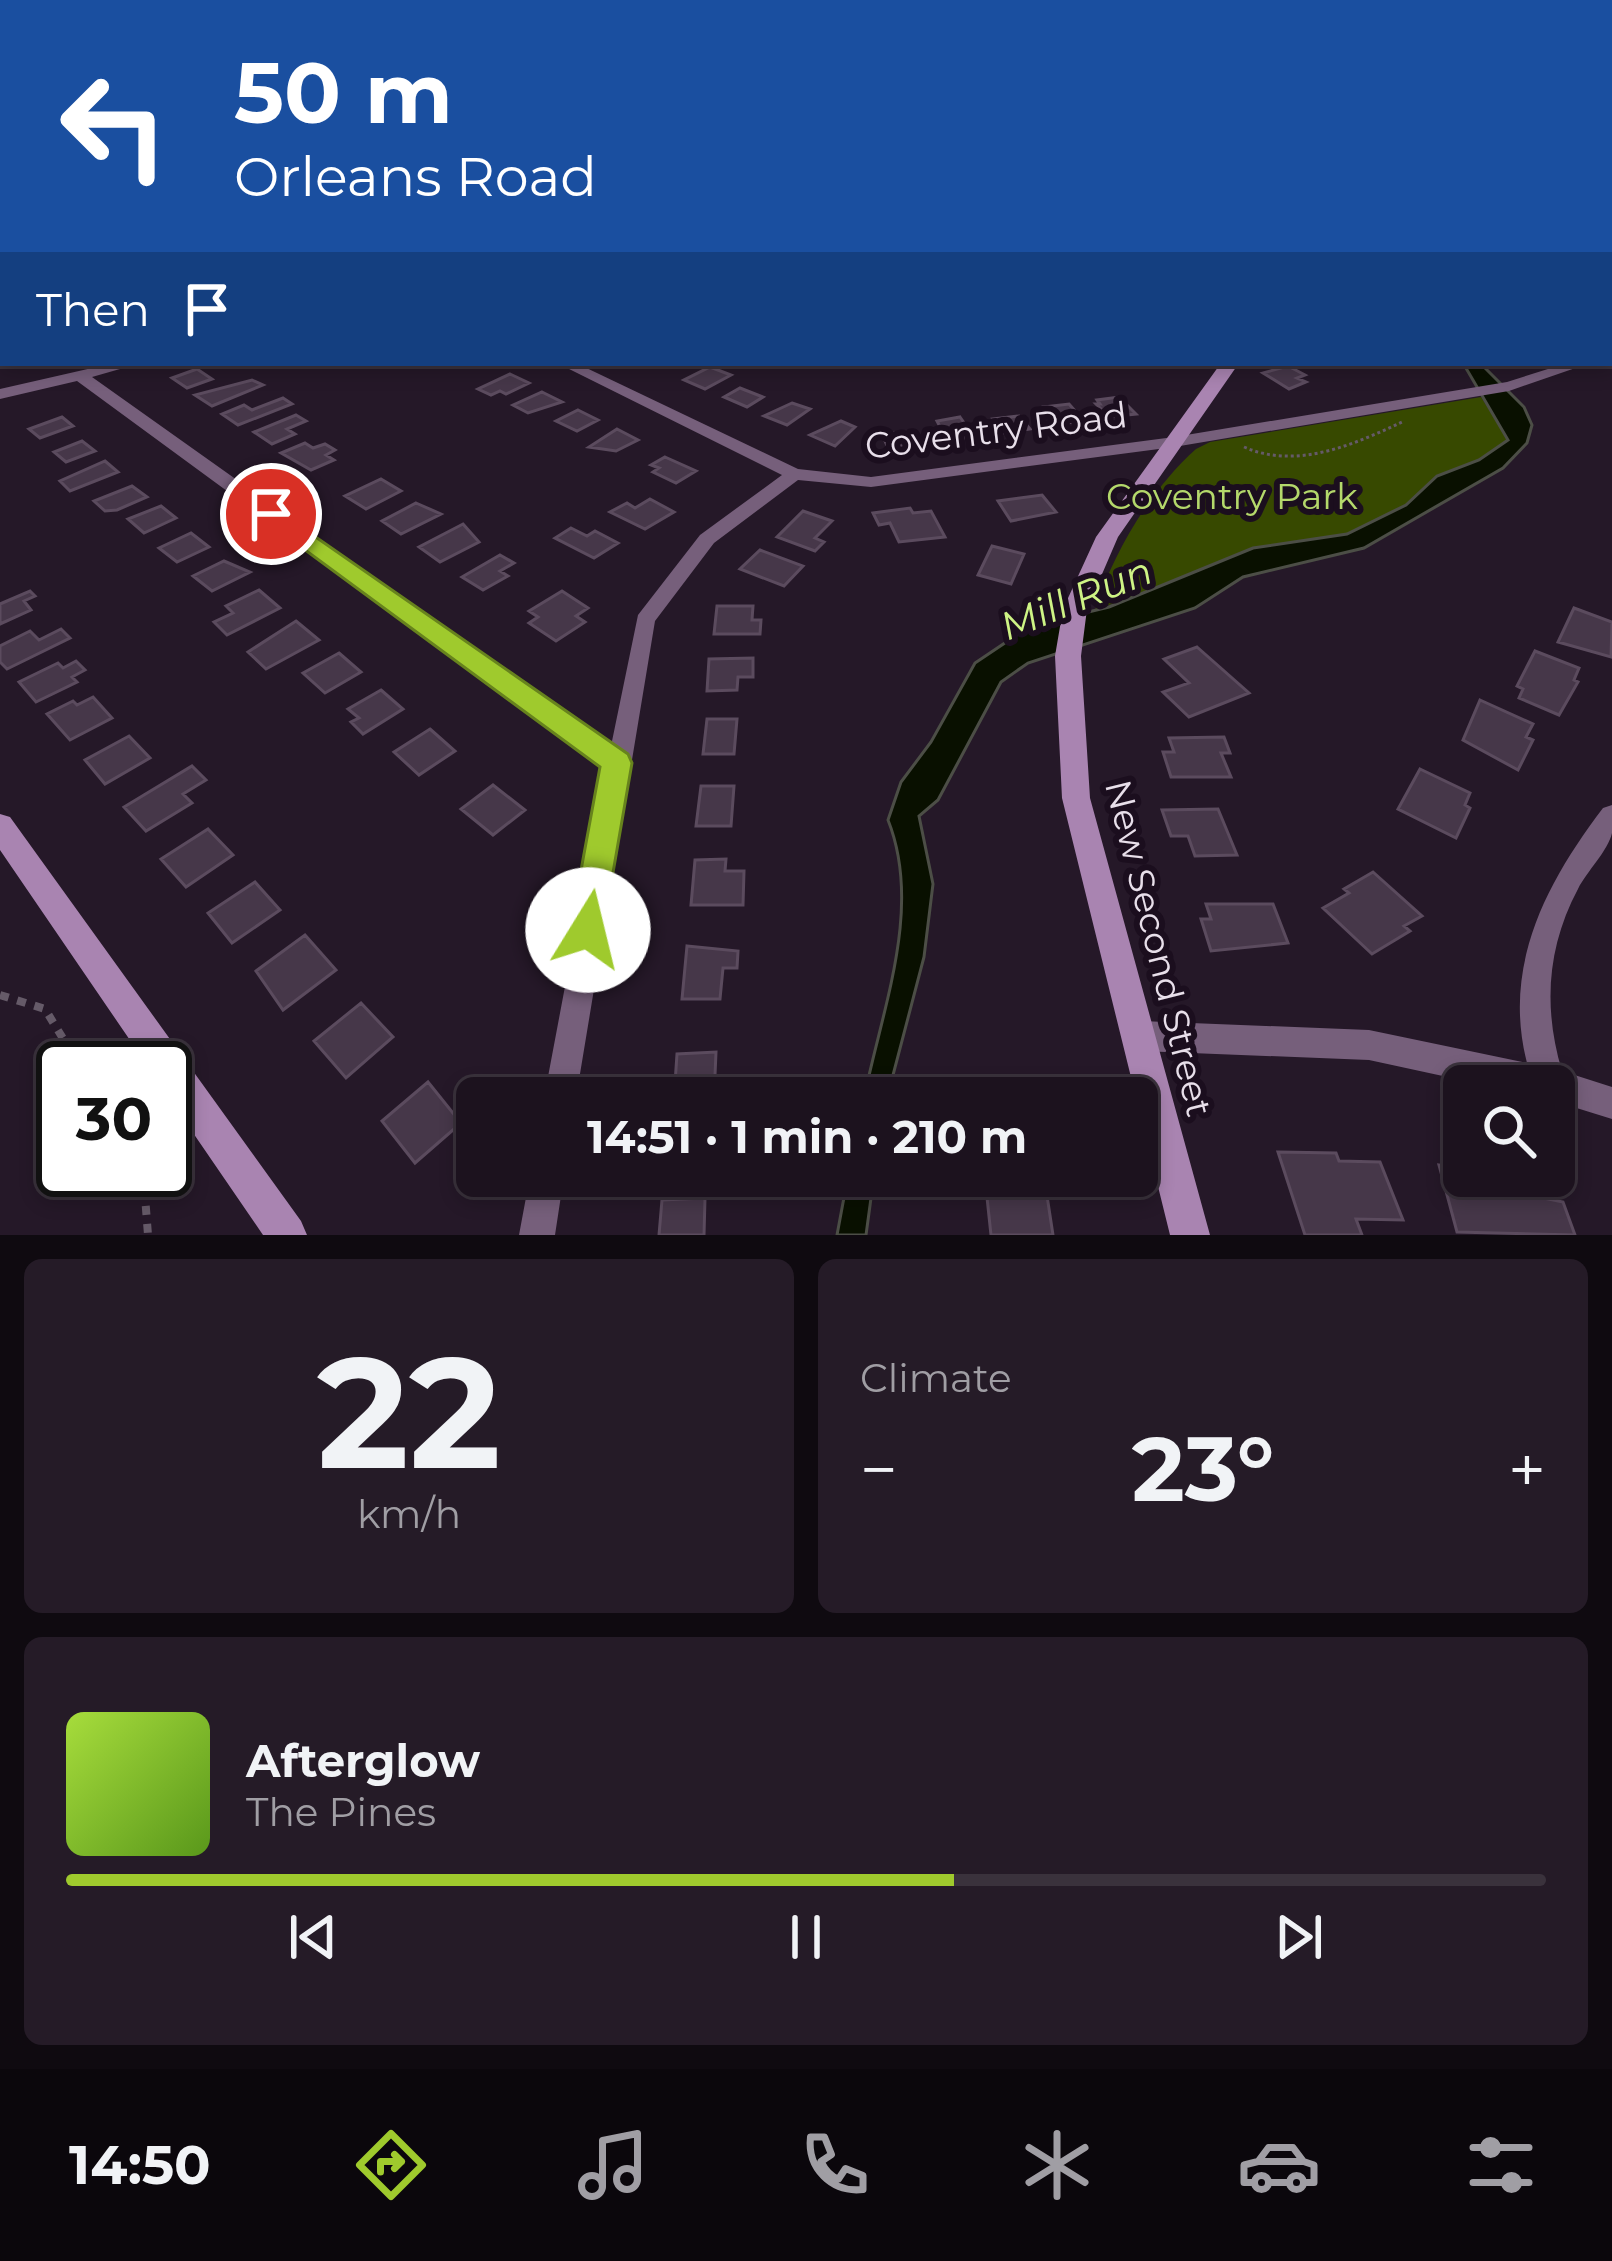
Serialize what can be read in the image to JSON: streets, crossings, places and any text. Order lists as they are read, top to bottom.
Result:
{
  "streets": {
    "street": ["Coventry Road", "New Second Street"]
  },
  "crossings": [
    ["Coventry Road", "New Second Street"]
  ],
  "water": ["Mill Run"],
  "parks": ["Coventry Park"],
  "page": {
    "turn": ["50 m", "Orleans Road"],
    "then": "Then",
    "limit": "30",
    "trip": "14:51 · 1 min · 210 m",
    "tile": [
      ["22", "km/h"],
      "Climate"
    ],
    "heat": ["−", "23°", "+"],
    "song": ["Afterglow", "The Pines"],
    "tabs": "14:50"
  }
}
